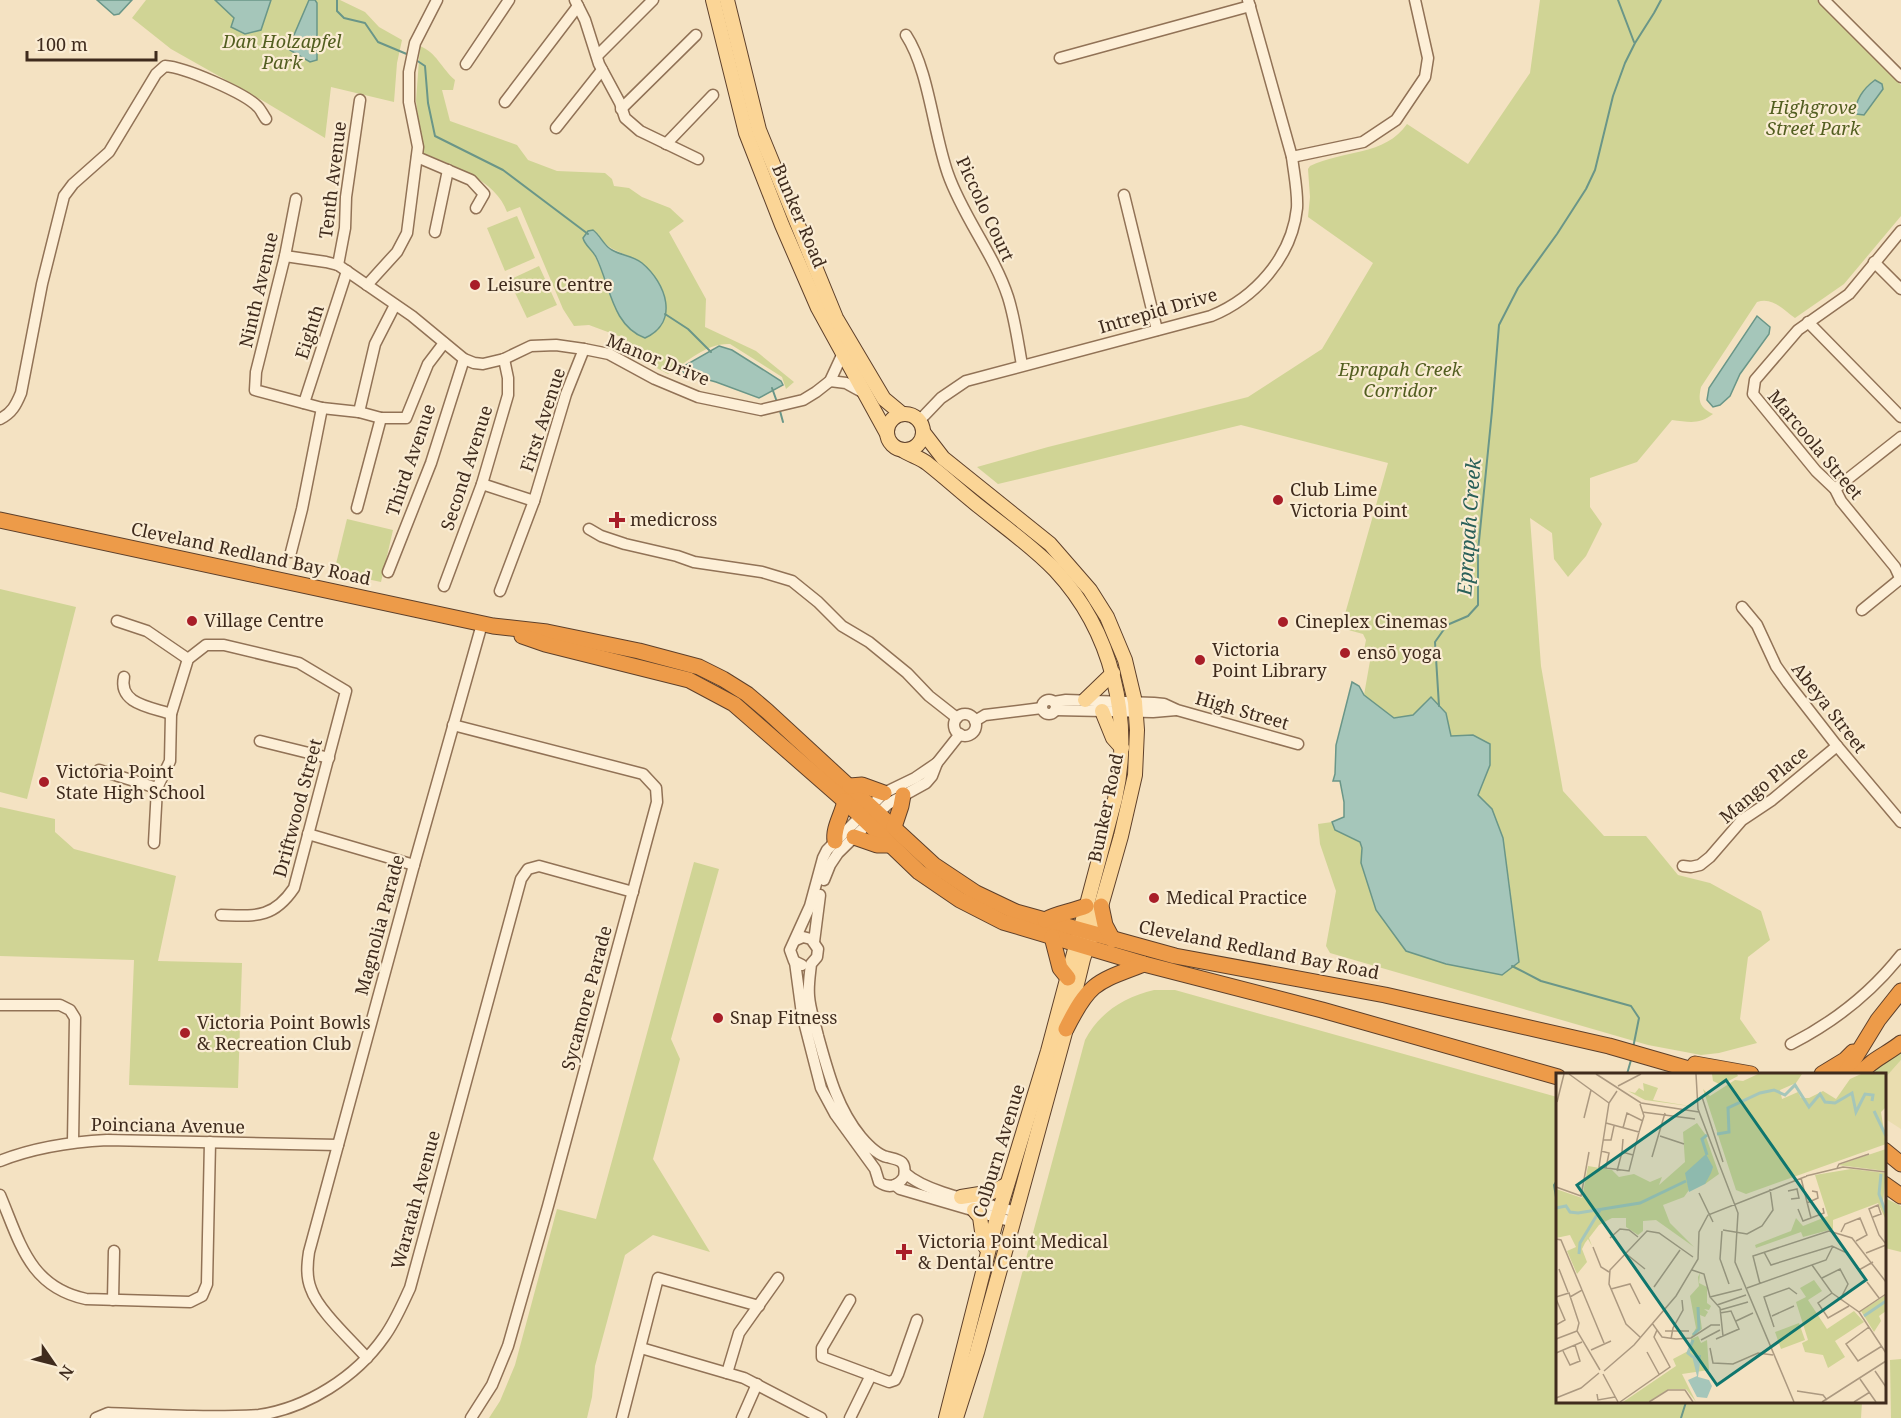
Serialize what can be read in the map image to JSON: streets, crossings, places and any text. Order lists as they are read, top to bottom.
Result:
{
  "streets": {
    "highway": ["Cleveland Redland Bay Road"],
    "main road": ["Bunker Road", "Colburn Avenue"],
    "street": [
      "Tenth Avenue",
      "Piccolo Court",
      "Ninth Avenue",
      "Intrepid Drive",
      "Eighth",
      "Manor Drive",
      "First Avenue",
      "Marcoola Street",
      "Third Avenue",
      "Second Avenue",
      "Abeya Street",
      "High Street",
      "Mango Place",
      "Driftwood Street",
      "Magnolia Parade",
      "Sycamore Parade",
      "Poinciana Avenue",
      "Waratah Avenue"
    ]
  },
  "crossings": [
    ["Tenth Avenue", "Eighth"],
    ["Piccolo Court", "Intrepid Drive"],
    ["Bunker Road", "Intrepid Drive"],
    ["Bunker Road", "Manor Drive"],
    ["Bunker Road", "Cleveland Redland Bay Road"],
    ["Bunker Road", "High Street"],
    ["Bunker Road", "Colburn Avenue"],
    ["Ninth Avenue", "Eighth"],
    ["Manor Drive", "First Avenue"],
    ["Manor Drive", "Third Avenue"],
    ["Manor Drive", "Second Avenue"],
    ["First Avenue", "Second Avenue"],
    ["Cleveland Redland Bay Road", "Magnolia Parade"],
    ["Cleveland Redland Bay Road", "Colburn Avenue"],
    ["Abeya Street", "Mango Place"],
    ["Magnolia Parade", "Sycamore Parade"],
    ["Magnolia Parade", "Poinciana Avenue"],
    ["Magnolia Parade", "Waratah Avenue"],
    ["Sycamore Parade", "Waratah Avenue"]
  ],
  "water": ["Eprapah Creek"],
  "parks": ["Dan Holzapfel Park", "Highgrove Street Park", "Eprapah Creek Corridor"],
  "places": {
    "other": [
      "Leisure Centre",
      "Club Lime Victoria Point",
      "Village Centre",
      "Cineplex Cinemas",
      "ensō yoga",
      "Victoria Point Library",
      "Victoria Point State High School",
      "Medical Practice",
      "Snap Fitness",
      "Victoria Point Bowls & Recreation Club"
    ],
    "health": ["medicross", "Victoria Point Medical & Dental Centre"]
  },
  "scale_bar": "100 m",
  "north": "bottom right"
}
